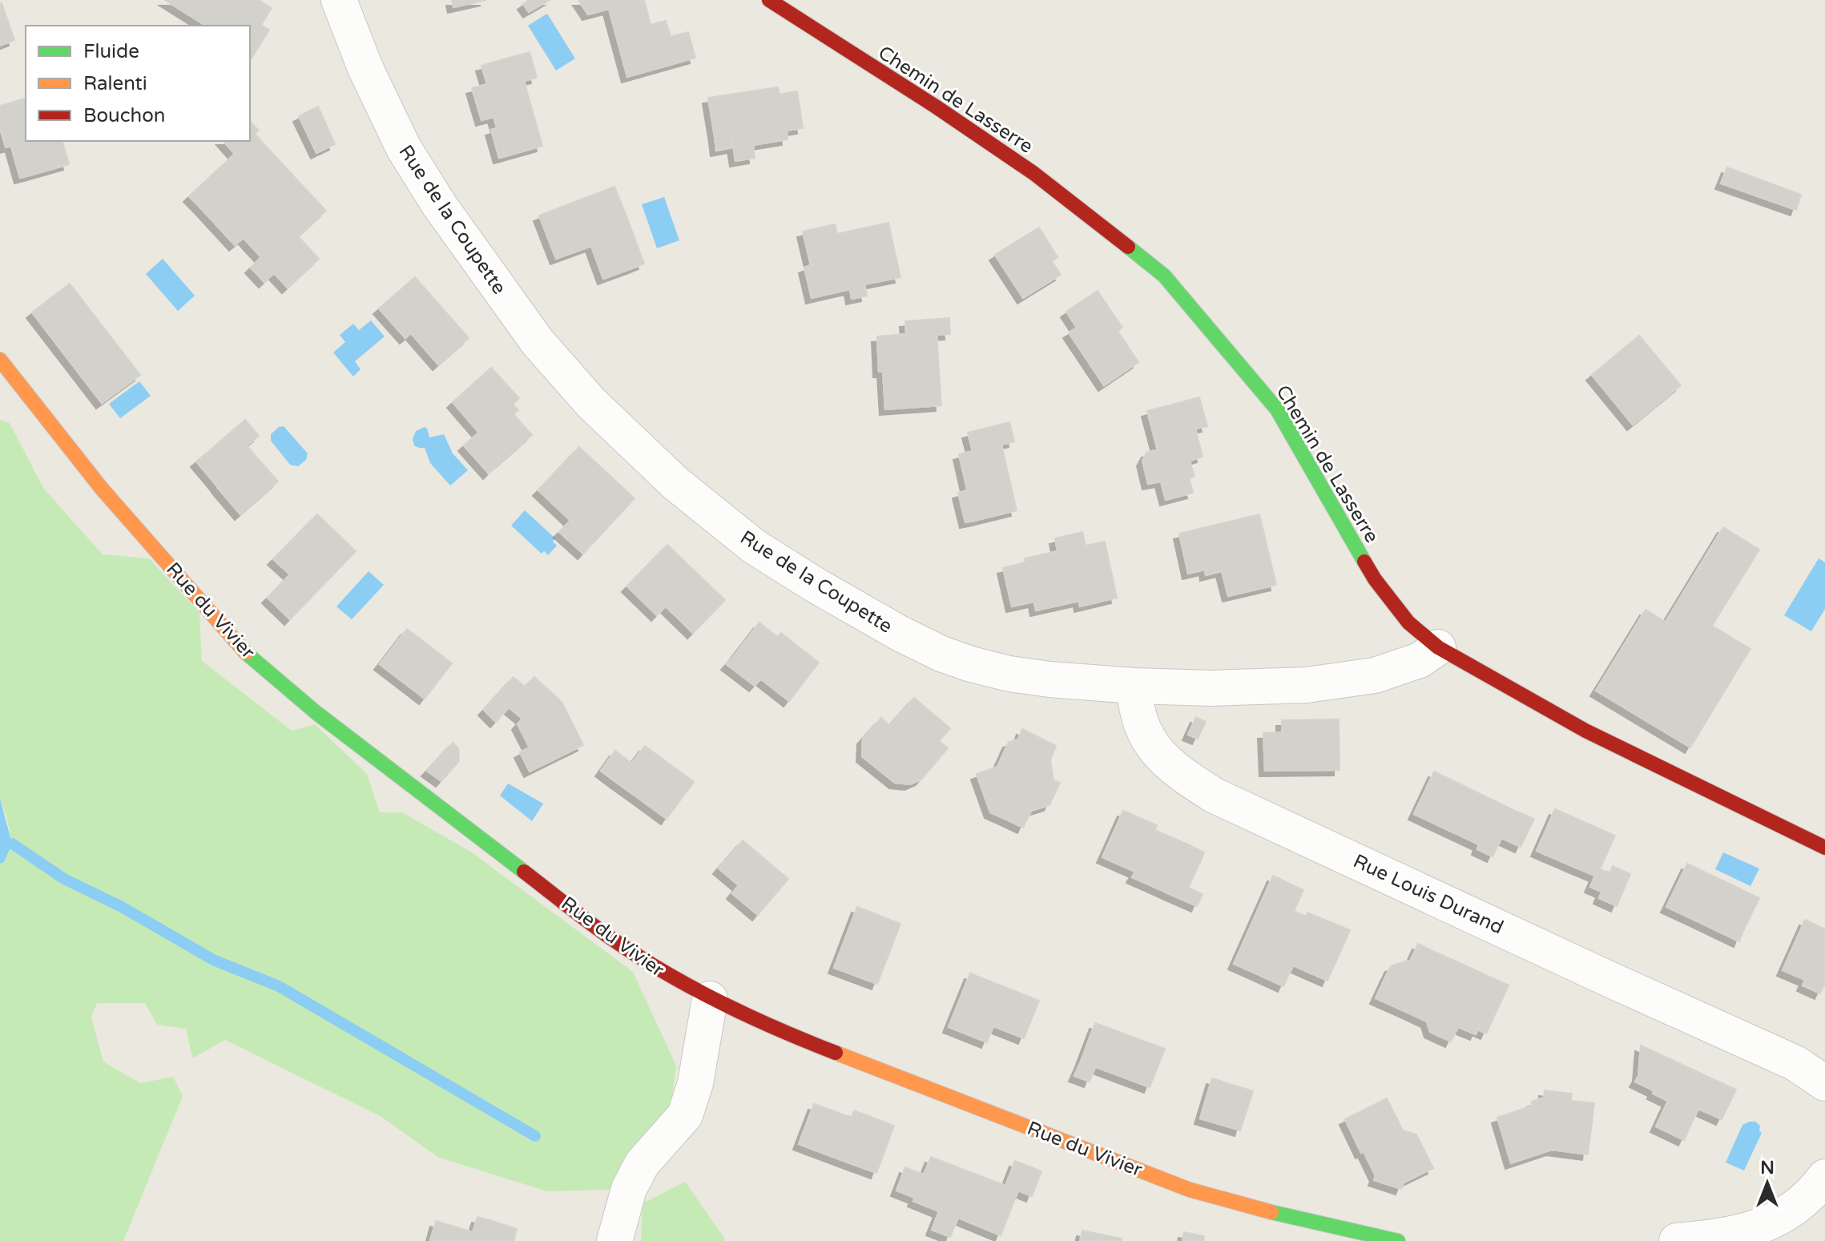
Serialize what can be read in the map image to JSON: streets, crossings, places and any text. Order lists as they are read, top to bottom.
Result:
{
  "streets": {
    "street": [
      "Chemin de Lasserre",
      "Rue de la Coupette",
      "Rue du Vivier",
      "Rue Louis Durand"
    ]
  },
  "crossings": [
    ["Chemin de Lasserre", "Rue de la Coupette"],
    ["Rue de la Coupette", "Rue Louis Durand"]
  ],
  "legend": ["Fluide", "Ralenti", "Bouchon"],
  "north": "top"
}
